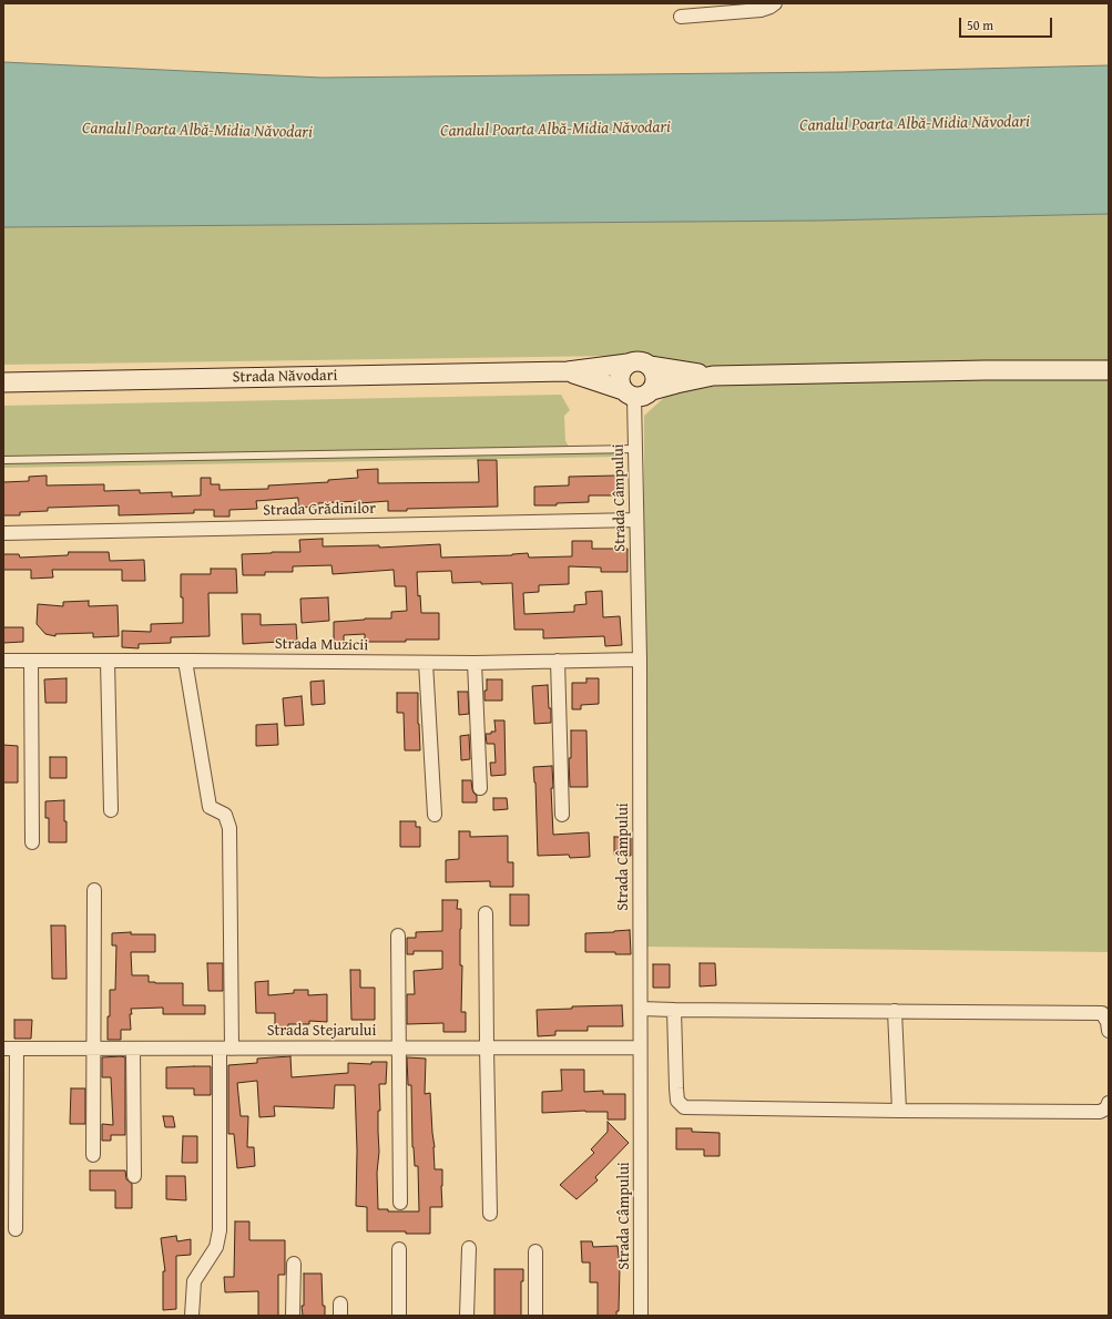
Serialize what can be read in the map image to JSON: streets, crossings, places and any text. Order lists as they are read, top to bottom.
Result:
{
  "streets": {
    "main road": ["Strada Năvodari"],
    "street": [
      "Strada Câmpului",
      "Strada Grădinilor",
      "Strada Muzicii",
      "Strada Stejarului"
    ]
  },
  "crossings": [
    ["Strada Năvodari", "Strada Câmpului"],
    ["Strada Câmpului", "Strada Grădinilor"],
    ["Strada Câmpului", "Strada Muzicii"],
    ["Strada Câmpului", "Strada Stejarului"]
  ],
  "water": ["Canalul Poarta Albă-Midia Năvodari"],
  "scale_bar": "50 m"
}
